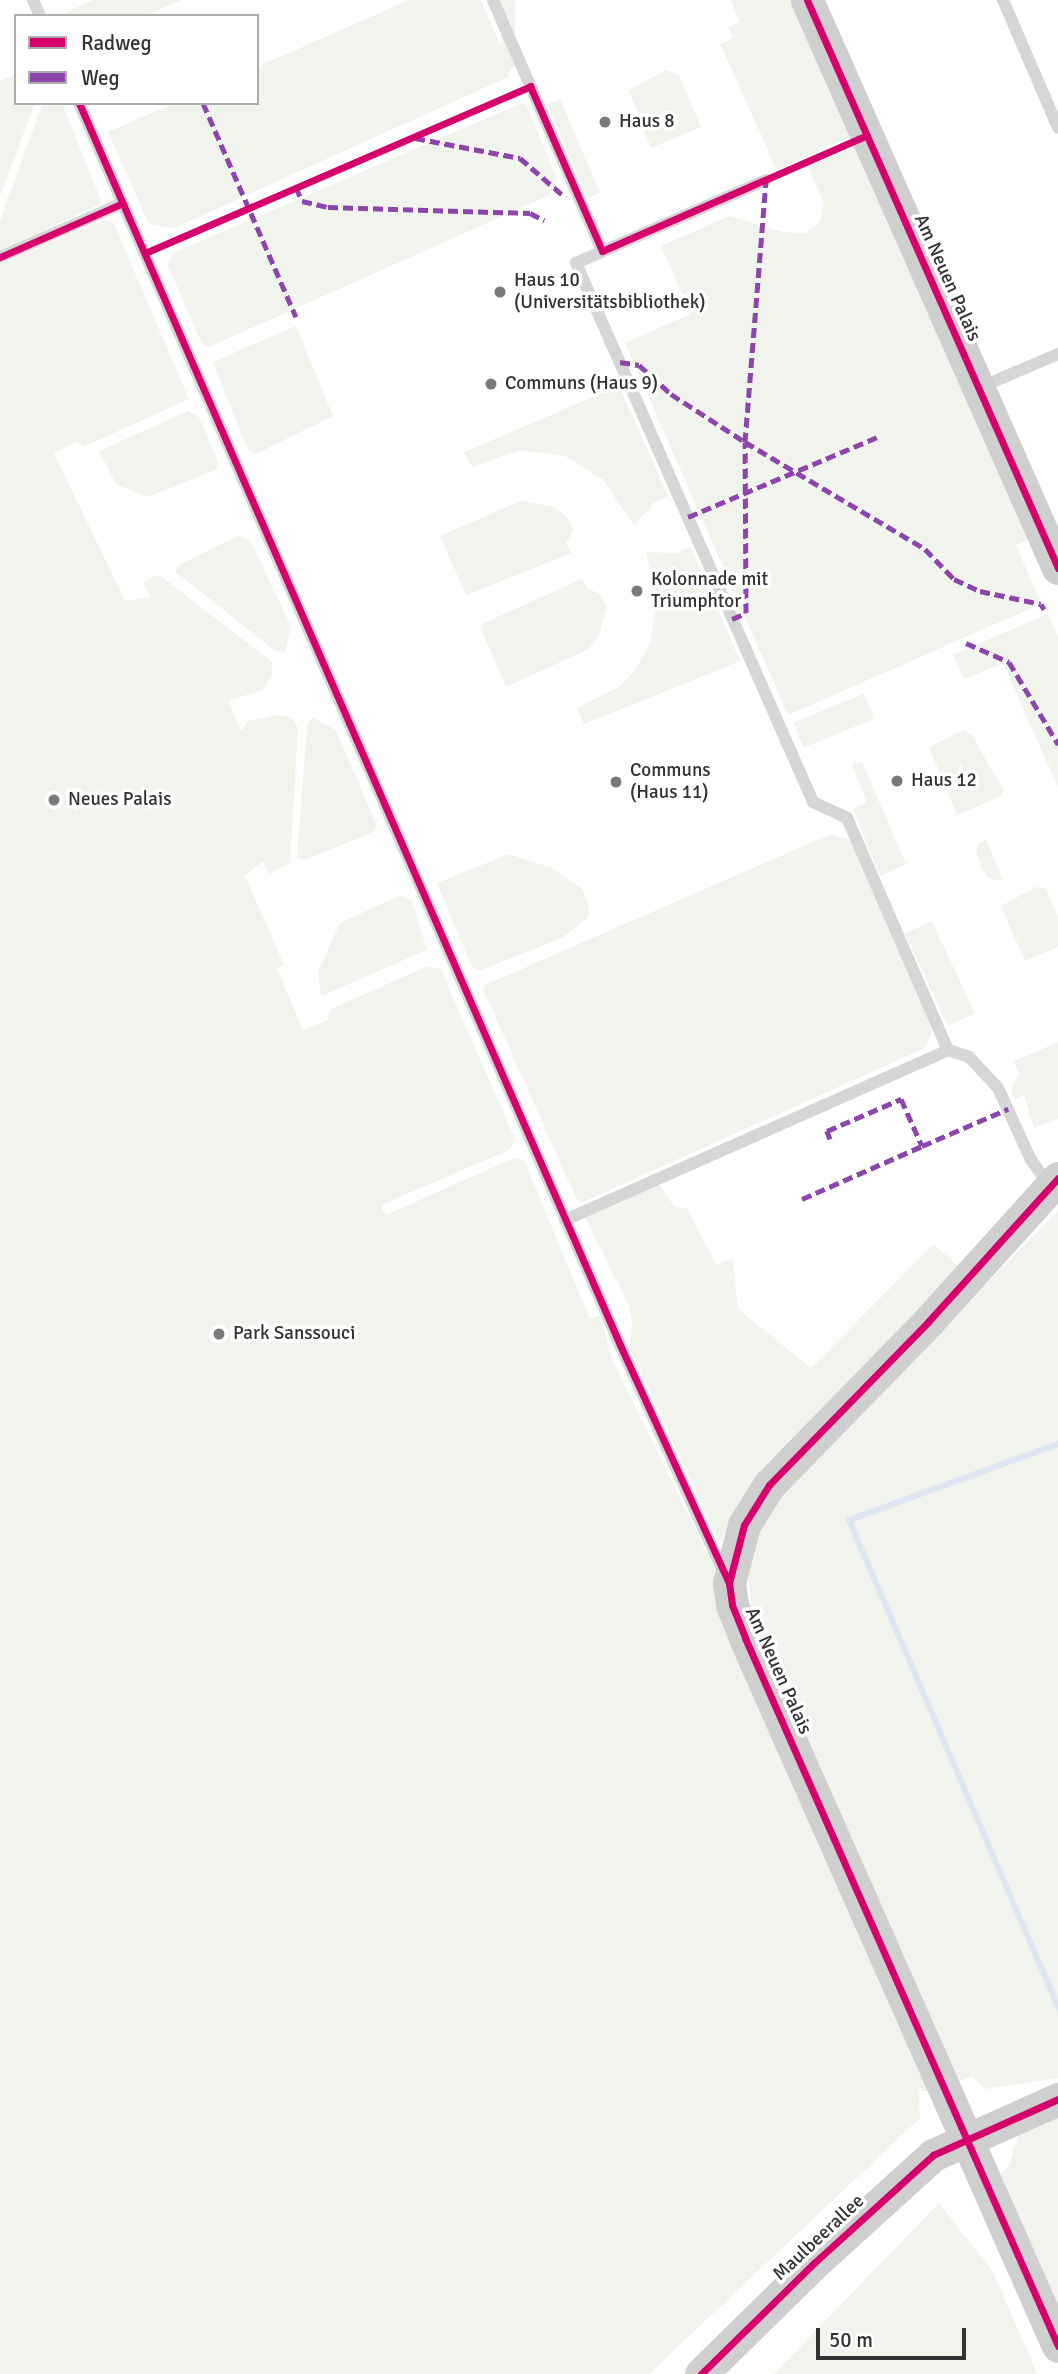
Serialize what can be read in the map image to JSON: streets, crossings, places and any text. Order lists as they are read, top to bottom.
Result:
{
  "streets": {
    "street": ["Am Neuen Palais", "Maulbeerallee"]
  },
  "crossings": [
    ["Am Neuen Palais", "Maulbeerallee"]
  ],
  "places": [
    "Haus 8",
    "Haus 10 (Universitätsbibliothek)",
    "Communs (Haus 9)",
    "Kolonnade mit Triumphtor",
    "Haus 12",
    "Communs (Haus 11)",
    "Neues Palais",
    "Park Sanssouci"
  ],
  "legend": ["Radweg", "Weg"],
  "scale_bar": "50 m"
}
